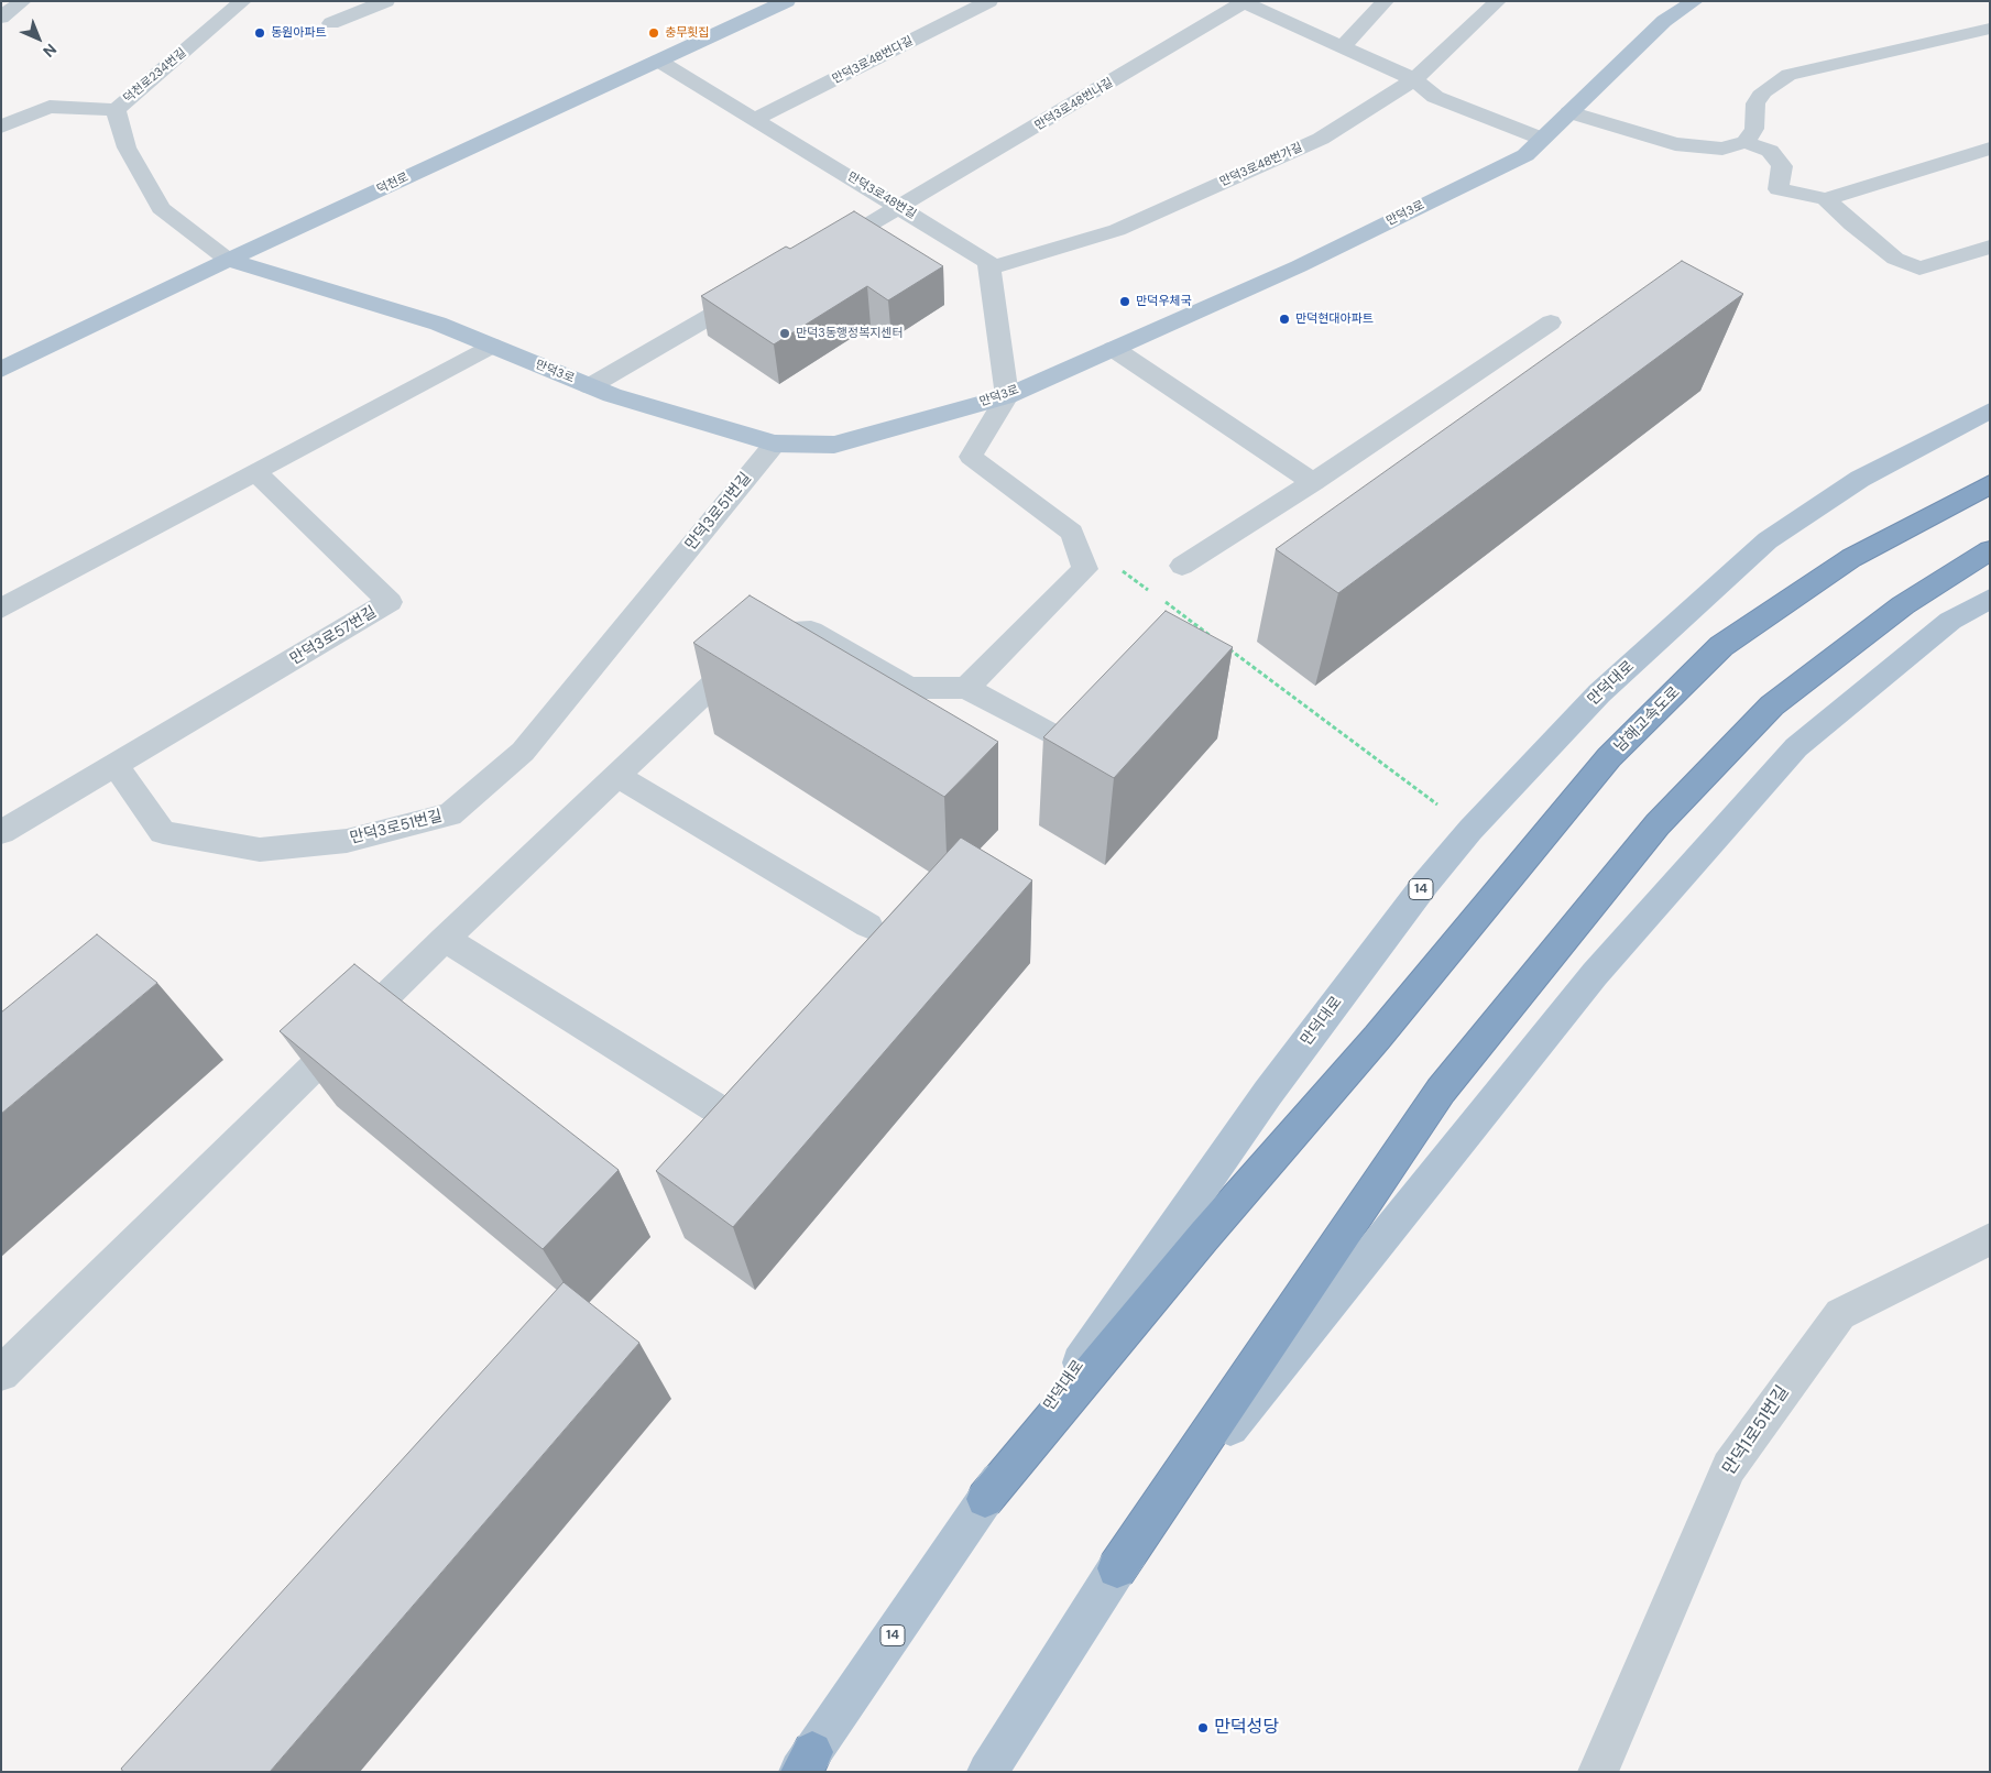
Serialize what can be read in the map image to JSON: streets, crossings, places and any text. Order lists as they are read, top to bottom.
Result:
{
  "streets": {
    "highway": ["남해고속도로"],
    "main road": [
      "덕천로",
      "만덕3로",
      "만덕대로",
      "14"
    ],
    "street": [
      "만덕3로48번다길",
      "덕천로234번길",
      "만덕3로48번나길",
      "만덕3로48번가길",
      "만덕3로48번길",
      "만덕3로51번길",
      "만덕3로57번길",
      "만덕1로51번길"
    ]
  },
  "crossings": [
    ["만덕3로48번다길", "만덕3로48번길"],
    ["덕천로234번길", "덕천로"],
    ["덕천로234번길", "만덕3로"],
    ["만덕3로48번나길", "만덕3로48번길"],
    ["만덕3로48번가길", "만덕3로48번길"],
    ["덕천로", "만덕3로48번길"],
    ["덕천로", "만덕3로"],
    ["만덕3로", "만덕3로51번길"],
    ["만덕3로51번길", "만덕3로57번길"],
    ["만덕대로", "남해고속도로"]
  ],
  "places": [
    "동원아파트",
    "충무횟집",
    "만덕우체국",
    "만덕현대아파트",
    "만덕3동행정복지센터",
    "만덕성당"
  ],
  "north": "bottom right"
}
